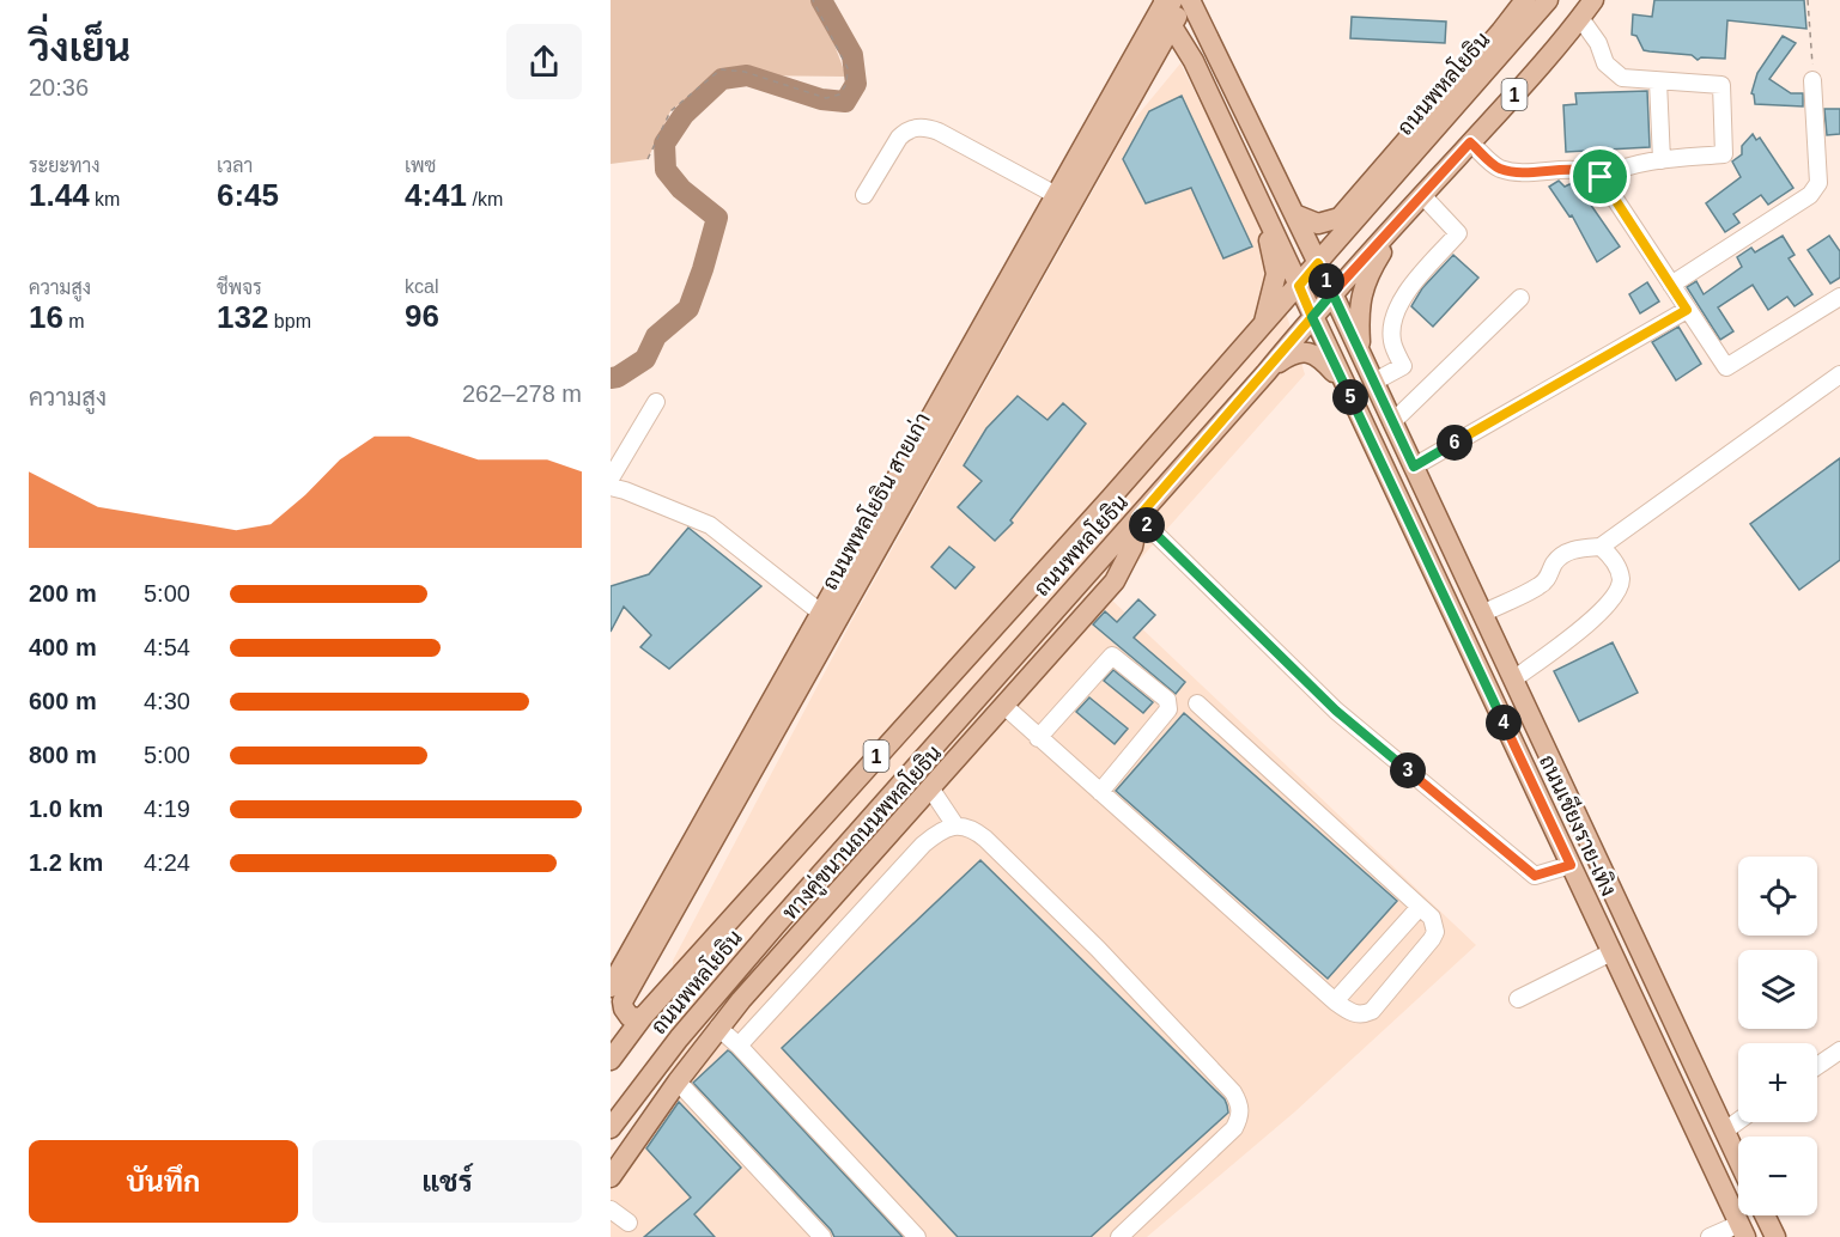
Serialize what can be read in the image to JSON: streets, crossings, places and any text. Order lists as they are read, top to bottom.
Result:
{
  "streets": {
    "main road": [
      "ถนนพหลโยธิน",
      "1",
      "ถนนพหลโยธิน สายเก่า",
      "ถนนเชียงราย-เทิง",
      "ทางคู่ขนานถนนพหลโยธิน"
    ]
  },
  "crossings": [
    ["ถนนพหลโยธิน", "ถนนพหลโยธิน สายเก่า"],
    ["ถนนพหลโยธิน", "ถนนเชียงราย-เทิง"],
    ["ถนนพหลโยธิน", "ทางคู่ขนานถนนพหลโยธิน"]
  ],
  "page": {
    "heading": ["วิ่งเย็น", "20:36"],
    "stats": [
      ["ระยะทาง", "1.44 km"],
      ["เวลา", "6:45"],
      ["เพซ", "4:41 /km"],
      ["ความสูง", "16 m"],
      ["ชีพจร", "132 bpm"],
      ["kcal", "96"]
    ],
    "pins": [
      "1",
      "5",
      "6",
      "2",
      "4",
      "3"
    ],
    "chart": ["ความสูง", "262–278 m"],
    "list": [
      {
        "name": "200 m",
        "note": "5:00"
      },
      {
        "name": "400 m",
        "note": "4:54"
      },
      {
        "name": "600 m",
        "note": "4:30"
      },
      {
        "name": "800 m",
        "note": "5:00"
      },
      {
        "name": "1.0 km",
        "note": "4:19"
      },
      {
        "name": "1.2 km",
        "note": "4:24"
      }
    ],
    "map_buttons": ["+", "−"],
    "buttons": ["บันทึก", "แชร์"]
  }
}
